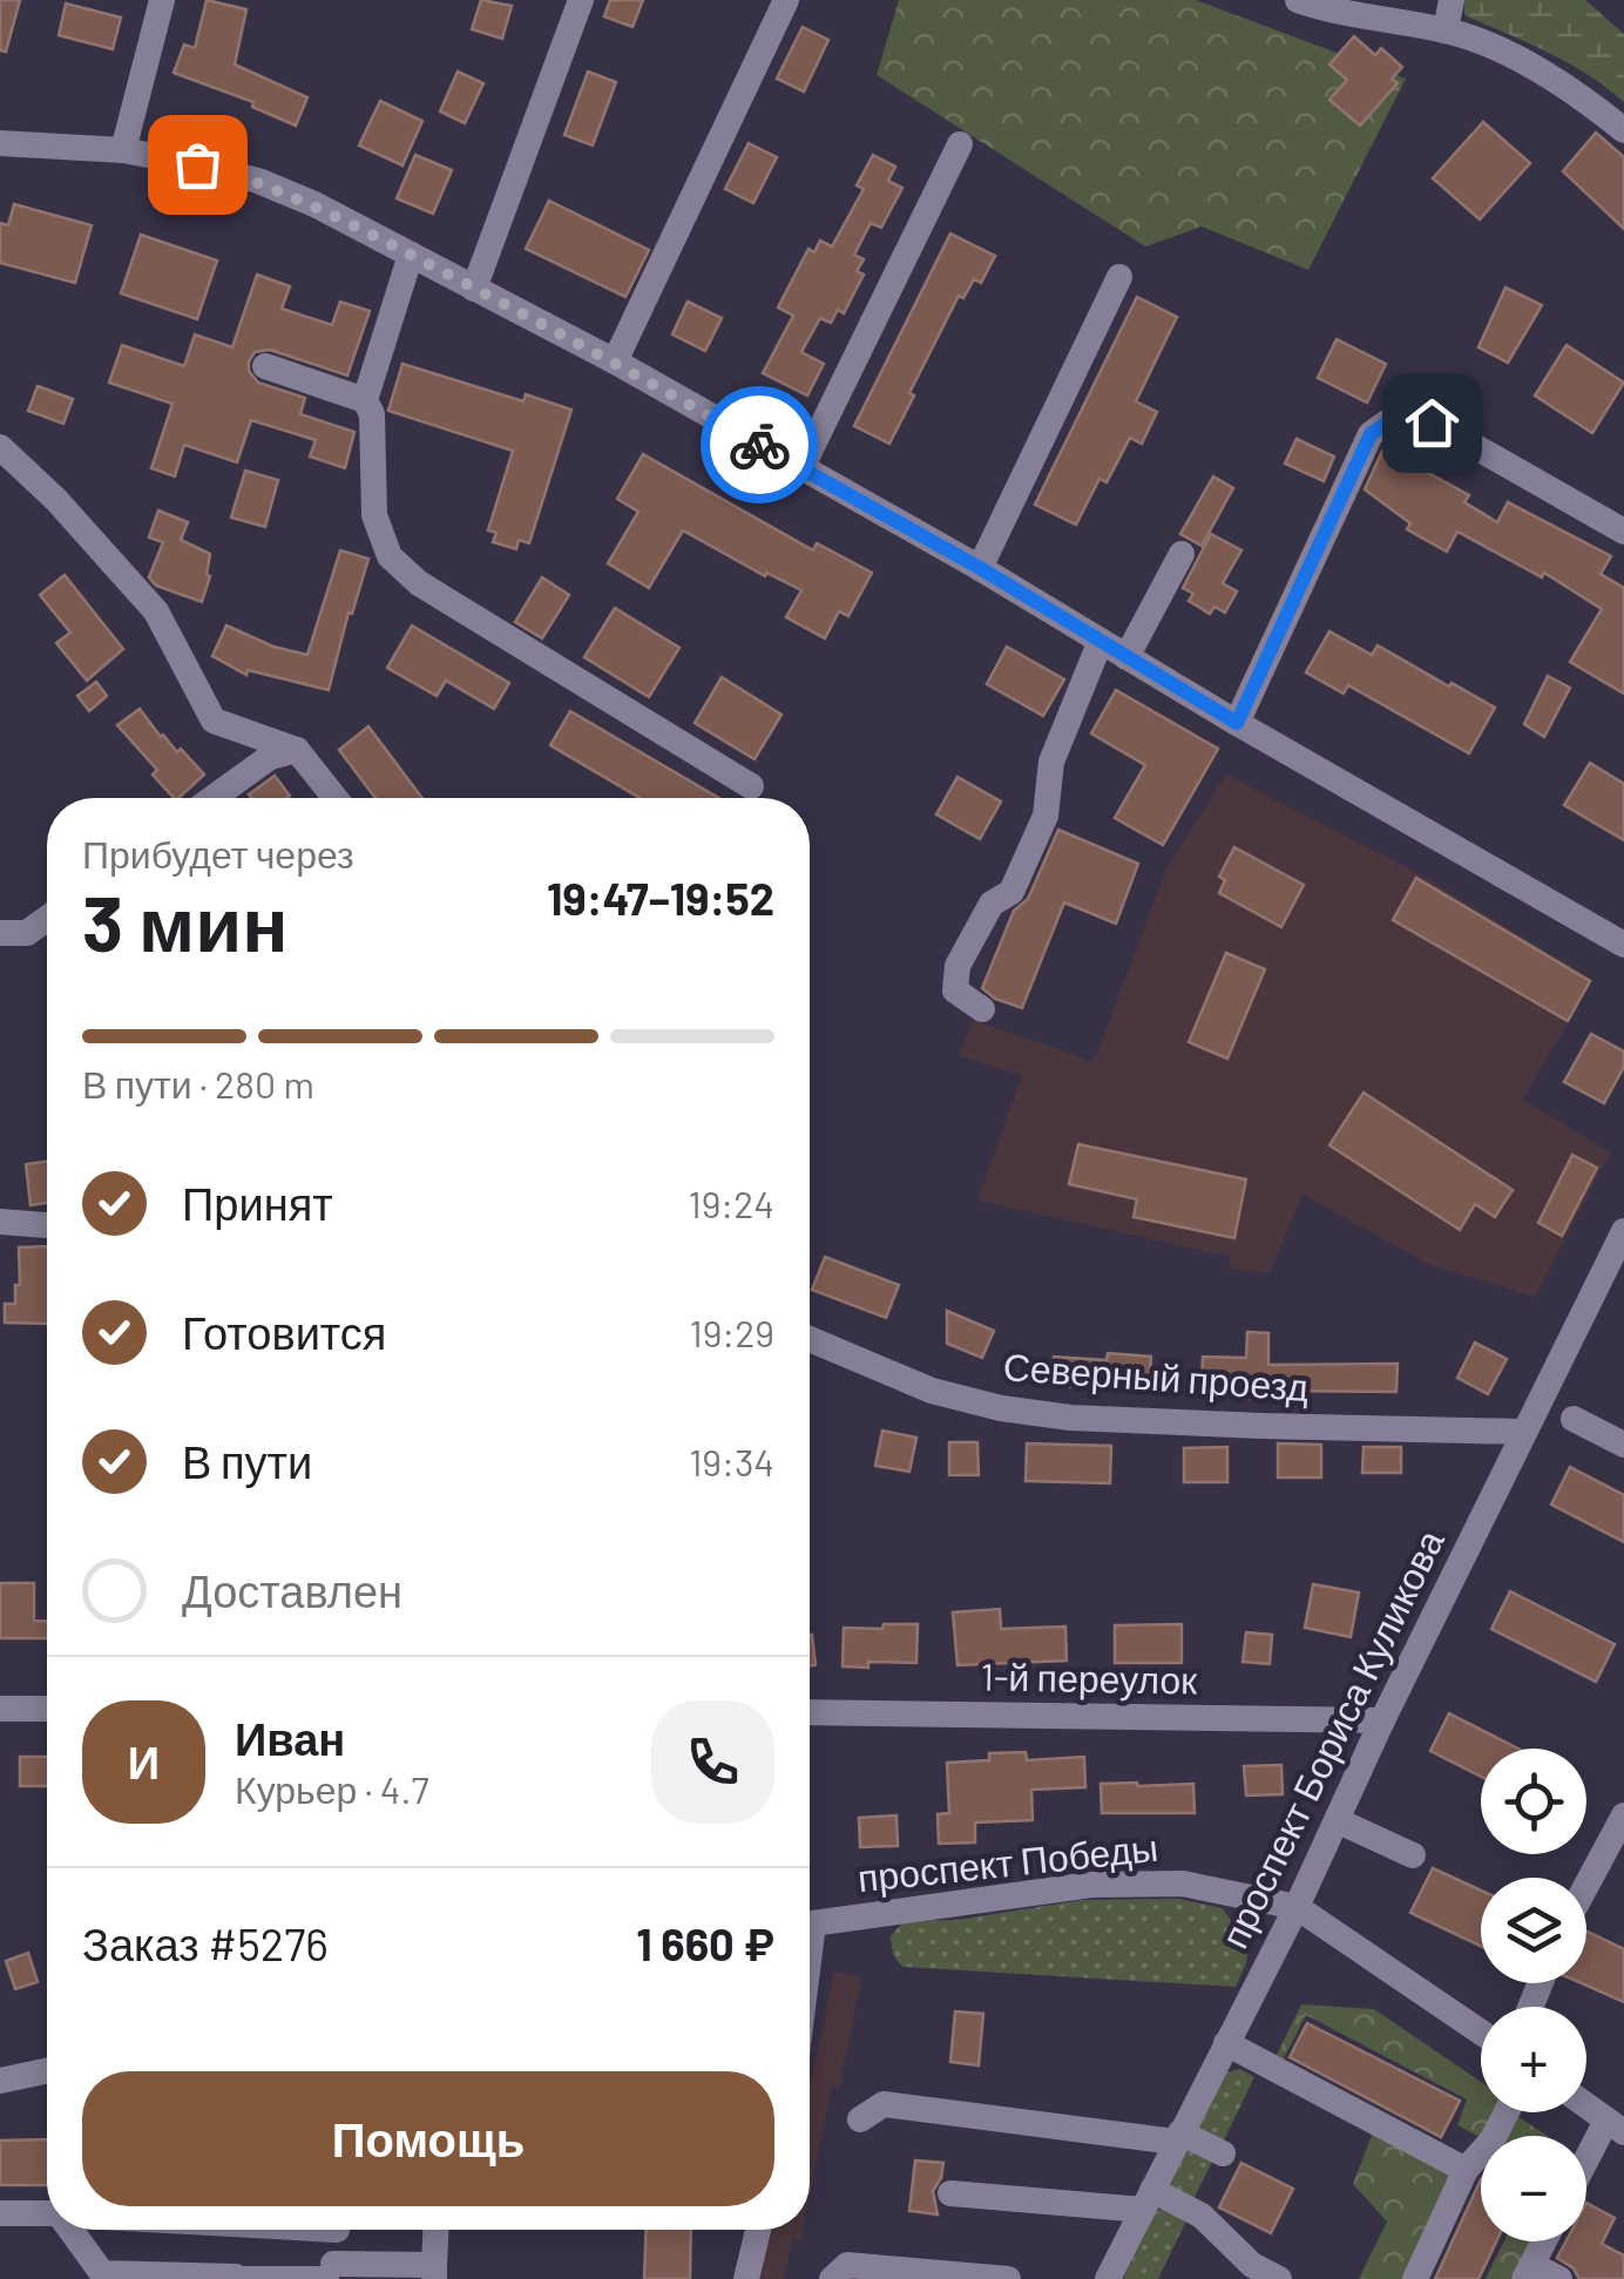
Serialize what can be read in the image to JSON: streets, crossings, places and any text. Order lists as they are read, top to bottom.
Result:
{
  "streets": {
    "street": [
      "Северный проезд",
      "1-й переулок",
      "проспект Бориса Куликова",
      "проспект Победы"
    ]
  },
  "crossings": [
    ["Северный проезд", "проспект Бориса Куликова"],
    ["1-й переулок", "проспект Бориса Куликова"],
    ["проспект Бориса Куликова", "проспект Победы"]
  ],
  "page": {
    "heading": ["3 мин", "Прибудет через", "19:47–19:52"],
    "panel": [
      "Иван",
      "Курьер · 4.7",
      "Заказ #5276",
      "1 660 ₽"
    ],
    "bar": "В пути · 280 m",
    "list": [
      ["Принят", "19:24"],
      ["Готовится", "19:29"],
      ["В пути", "19:34"],
      "Доставлен"
    ],
    "round": "И",
    "map_buttons": ["+", "−"],
    "buttons": "Помощь"
  }
}
